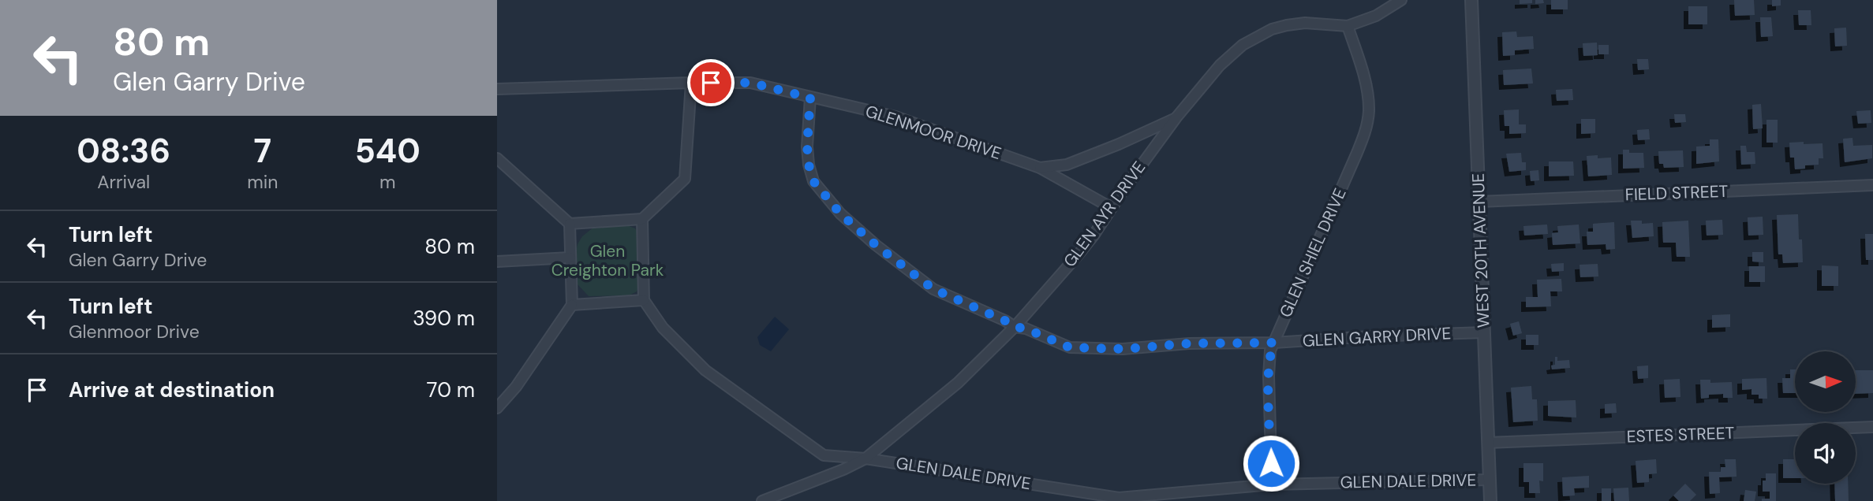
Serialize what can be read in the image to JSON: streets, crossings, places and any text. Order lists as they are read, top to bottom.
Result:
{
  "streets": {
    "street": [
      "GLENMOOR DRIVE",
      "FIELD STREET",
      "GLEN AYR DRIVE",
      "WEST 20TH AVENUE",
      "GLEN SHIEL DRIVE",
      "GLEN GARRY DRIVE",
      "ESTES STREET",
      "GLEN DALE DRIVE"
    ]
  },
  "crossings": [
    ["GLENMOOR DRIVE", "GLEN AYR DRIVE"],
    ["GLENMOOR DRIVE", "GLEN GARRY DRIVE"],
    ["FIELD STREET", "WEST 20TH AVENUE"],
    ["GLEN AYR DRIVE", "GLEN SHIEL DRIVE"],
    ["GLEN AYR DRIVE", "GLEN GARRY DRIVE"],
    ["GLEN AYR DRIVE", "GLEN DALE DRIVE"],
    ["WEST 20TH AVENUE", "GLEN GARRY DRIVE"],
    ["WEST 20TH AVENUE", "ESTES STREET"],
    ["WEST 20TH AVENUE", "GLEN DALE DRIVE"],
    ["GLEN SHIEL DRIVE", "GLEN GARRY DRIVE"],
    ["GLEN SHIEL DRIVE", "GLEN DALE DRIVE"]
  ],
  "parks": ["Glen Creighton Park"],
  "north": "right",
  "page": {
    "turn": ["80 m", "Glen Garry Drive"],
    "eta": [
      "08:36",
      "Arrival",
      "7",
      "min",
      "540",
      "m"
    ],
    "list": [
      {
        "name": "Turn left",
        "note": "Glen Garry Drive",
        "value": "80 m"
      },
      {
        "name": "Turn left",
        "note": "Glenmoor Drive",
        "value": "390 m"
      },
      {
        "name": "Arrive at destination",
        "value": "70 m"
      }
    ]
  }
}
